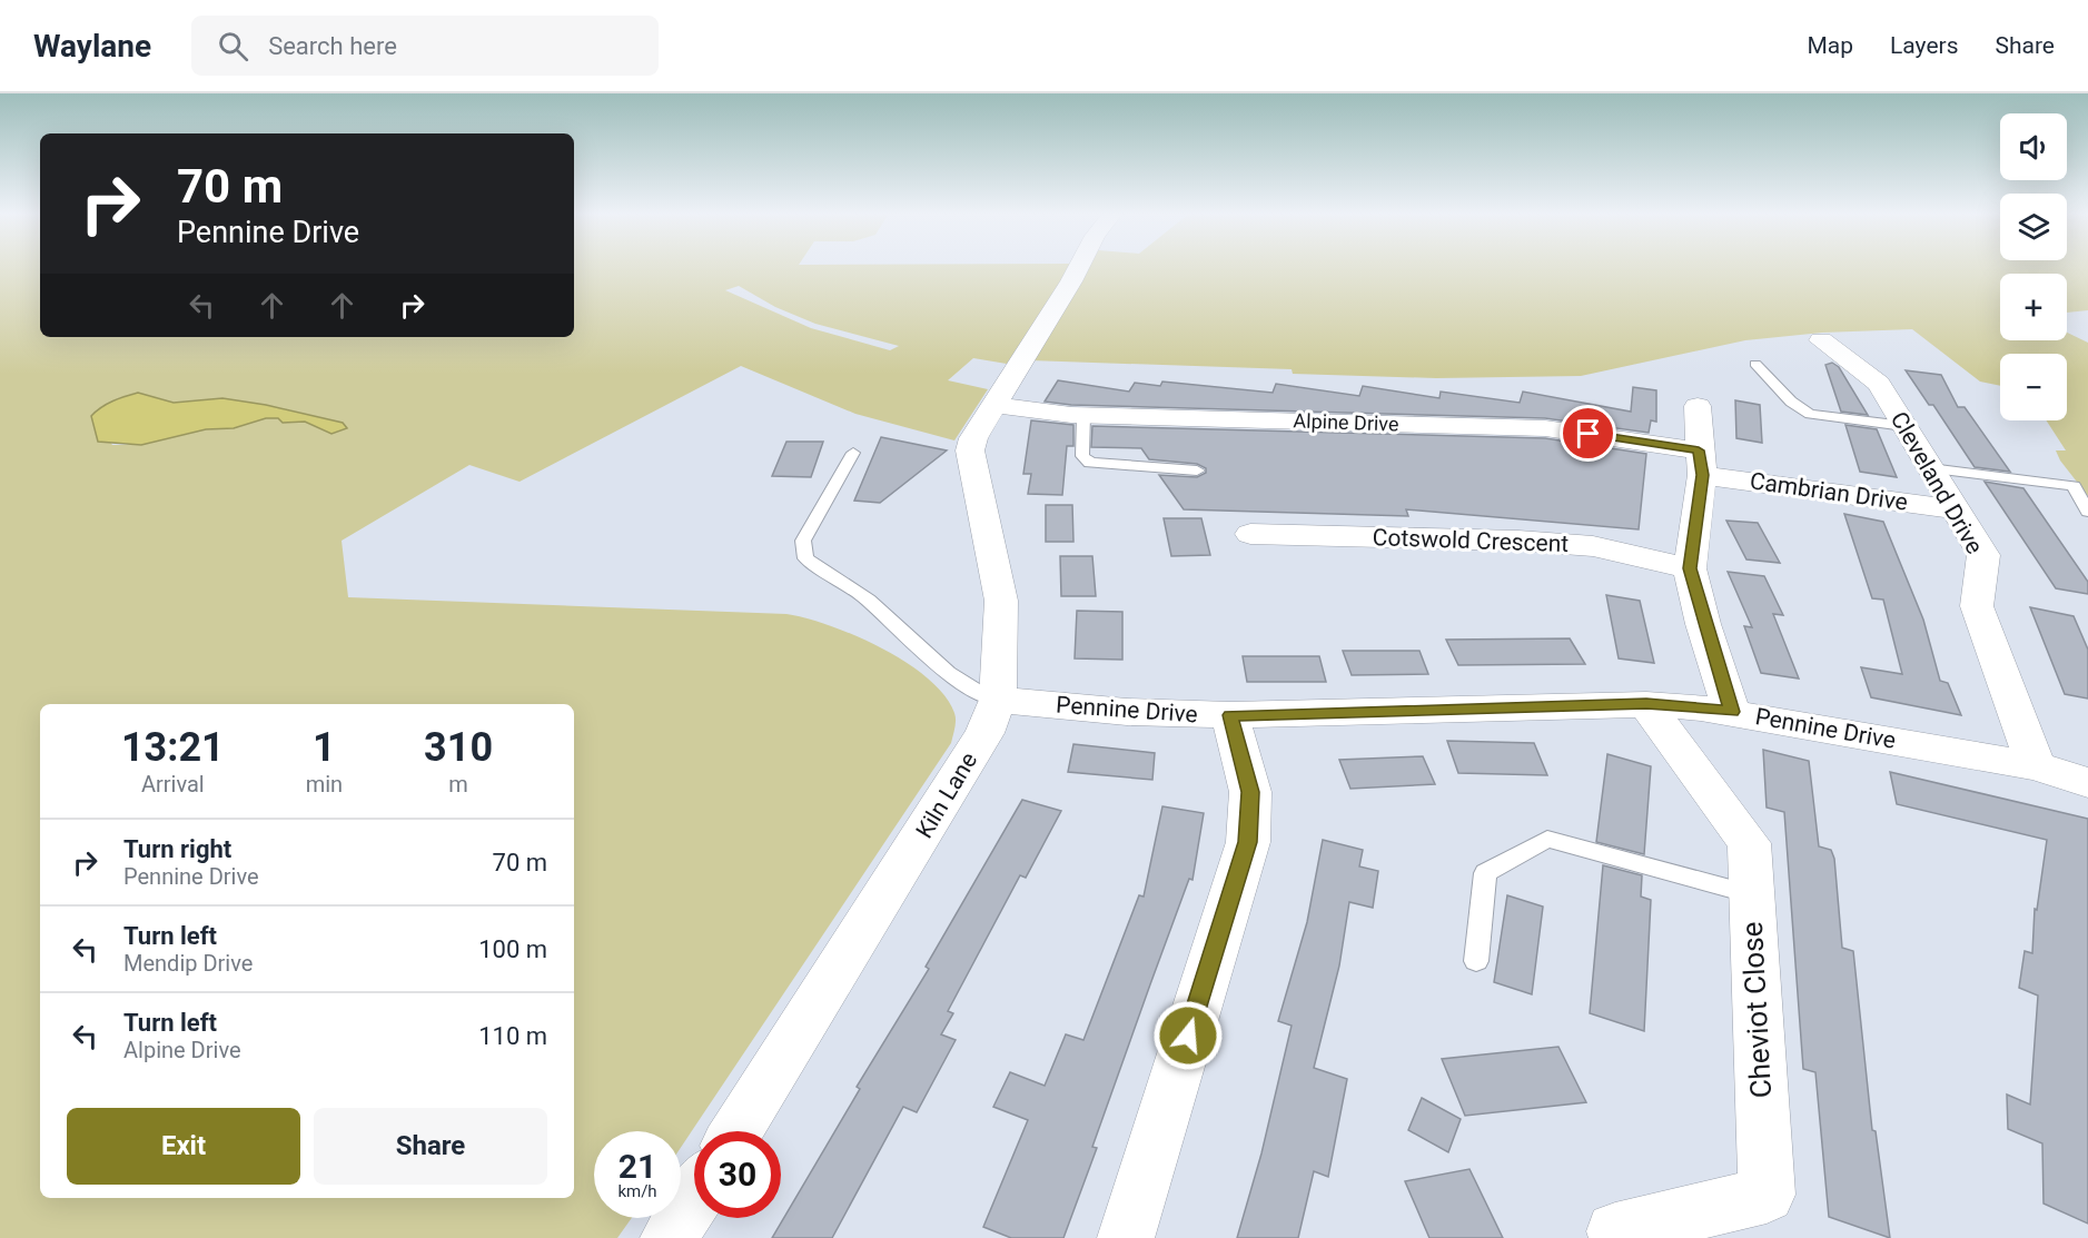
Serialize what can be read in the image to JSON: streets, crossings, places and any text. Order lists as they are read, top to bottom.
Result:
{
  "streets": {
    "street": [
      "Alpine Drive",
      "Cleveland Drive",
      "Cambrian Drive",
      "Cotswold Crescent",
      "Pennine Drive",
      "Kiln Lane",
      "Cheviot Close"
    ]
  },
  "crossings": [
    ["Alpine Drive", "Cambrian Drive"],
    ["Alpine Drive", "Kiln Lane"],
    ["Cleveland Drive", "Cambrian Drive"],
    ["Cleveland Drive", "Pennine Drive"],
    ["Pennine Drive", "Kiln Lane"],
    ["Pennine Drive", "Cheviot Close"]
  ],
  "page": {
    "header": "Waylane",
    "search": "Search here",
    "nav": ["Map", "Layers", "Share"],
    "map_buttons": ["+", "−"],
    "turn": ["70 m", "Pennine Drive"],
    "eta": [
      "13:21",
      "Arrival",
      "1",
      "min",
      "310",
      "m"
    ],
    "list": [
      {
        "name": "Turn right",
        "note": "Pennine Drive",
        "value": "70 m"
      },
      {
        "name": "Turn left",
        "note": "Mendip Drive",
        "value": "100 m"
      },
      {
        "name": "Turn left",
        "note": "Alpine Drive",
        "value": "110 m"
      }
    ],
    "buttons": ["Exit", "Share"],
    "speed": "21 km/h",
    "limit": "30"
  }
}
